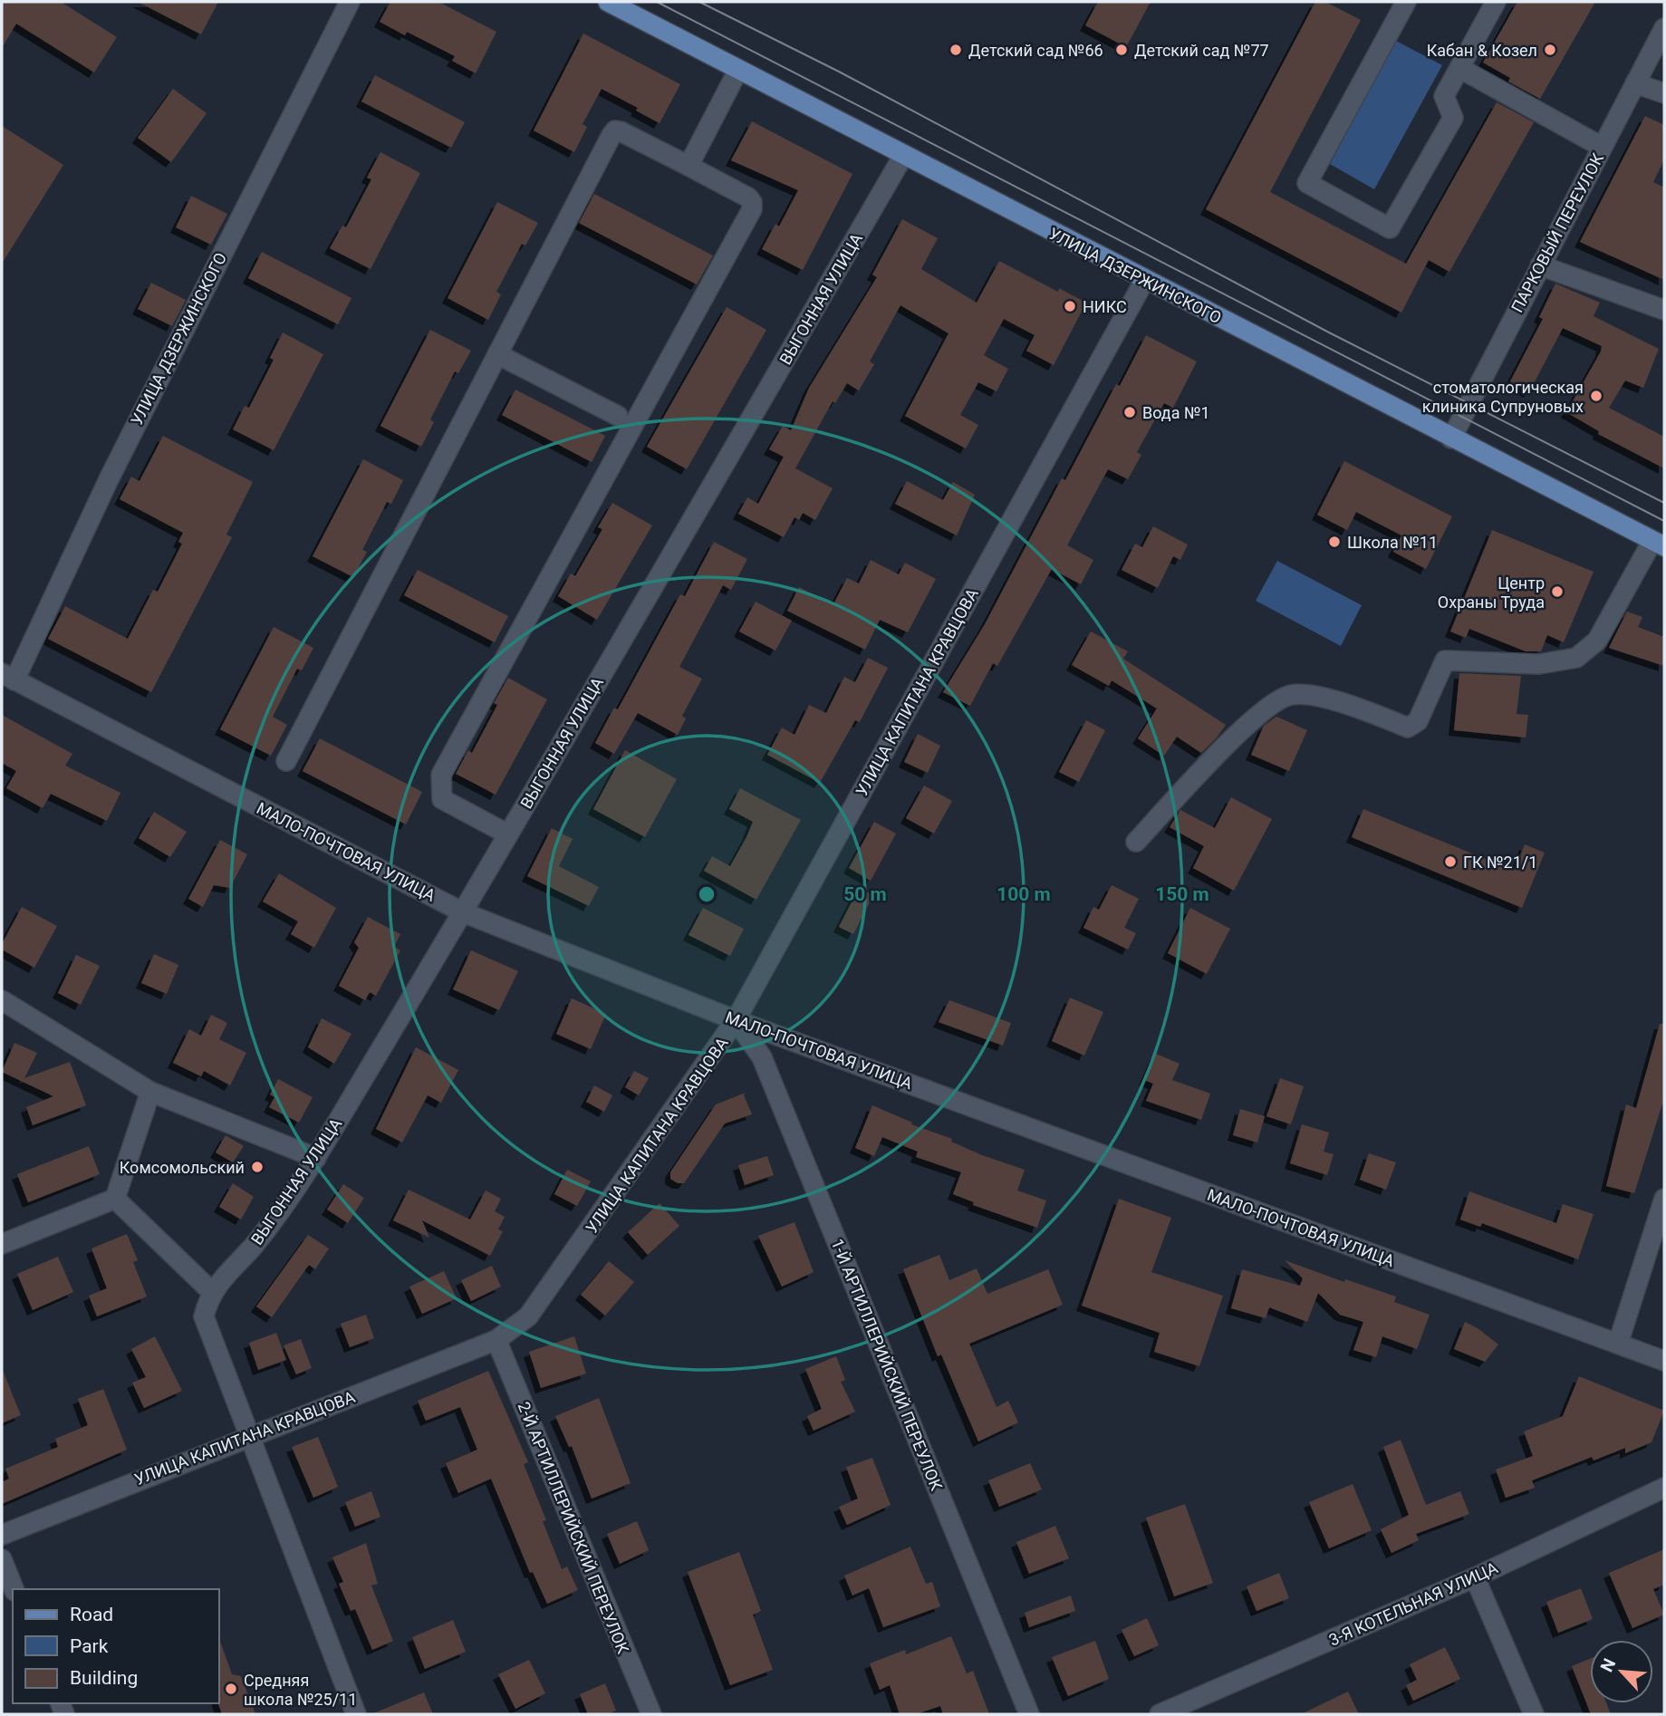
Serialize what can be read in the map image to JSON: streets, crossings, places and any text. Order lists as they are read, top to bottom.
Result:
{
  "streets": {
    "main road": ["УЛИЦА ДЗЕРЖИНСКОГО"],
    "street": [
      "ПАРКОВЫЙ ПЕРЕУЛОК",
      "ВЫГОННАЯ УЛИЦА",
      "УЛИЦА КАПИТАНА КРАВЦОВА",
      "МАЛО-ПОЧТОВАЯ УЛИЦА",
      "1-Й АРТИЛЛЕРИЙСКИЙ ПЕРЕУЛОК",
      "2-Й АРТИЛЛЕРИЙСКИЙ ПЕРЕУЛОК",
      "3-Я КОТЕЛЬНАЯ УЛИЦА"
    ]
  },
  "crossings": [
    ["ПАРКОВЫЙ ПЕРЕУЛОК", "УЛИЦА ДЗЕРЖИНСКОГО"],
    ["УЛИЦА ДЗЕРЖИНСКОГО", "ВЫГОННАЯ УЛИЦА"],
    ["УЛИЦА ДЗЕРЖИНСКОГО", "УЛИЦА КАПИТАНА КРАВЦОВА"],
    ["УЛИЦА ДЗЕРЖИНСКОГО", "МАЛО-ПОЧТОВАЯ УЛИЦА"],
    ["ВЫГОННАЯ УЛИЦА", "УЛИЦА КАПИТАНА КРАВЦОВА"],
    ["ВЫГОННАЯ УЛИЦА", "МАЛО-ПОЧТОВАЯ УЛИЦА"],
    ["УЛИЦА КАПИТАНА КРАВЦОВА", "МАЛО-ПОЧТОВАЯ УЛИЦА"],
    ["УЛИЦА КАПИТАНА КРАВЦОВА", "1-Й АРТИЛЛЕРИЙСКИЙ ПЕРЕУЛОК"],
    ["УЛИЦА КАПИТАНА КРАВЦОВА", "2-Й АРТИЛЛЕРИЙСКИЙ ПЕРЕУЛОК"],
    ["МАЛО-ПОЧТОВАЯ УЛИЦА", "1-Й АРТИЛЛЕРИЙСКИЙ ПЕРЕУЛОК"]
  ],
  "places": [
    "Детский сад №66",
    "Детский сад №77",
    "Кабан & Козел",
    "НИКС",
    "стоматологическая клиника Супруновых",
    "Вода №1",
    "Школа №11",
    "Центр Охраны Труда",
    "ГК №21/1",
    "Комсомольский",
    "Средняя школа №25/11"
  ],
  "legend": ["Road", "Park", "Building"],
  "north": "top left",
  "rings": ["50 m", "100 m", "150 m"]
}
